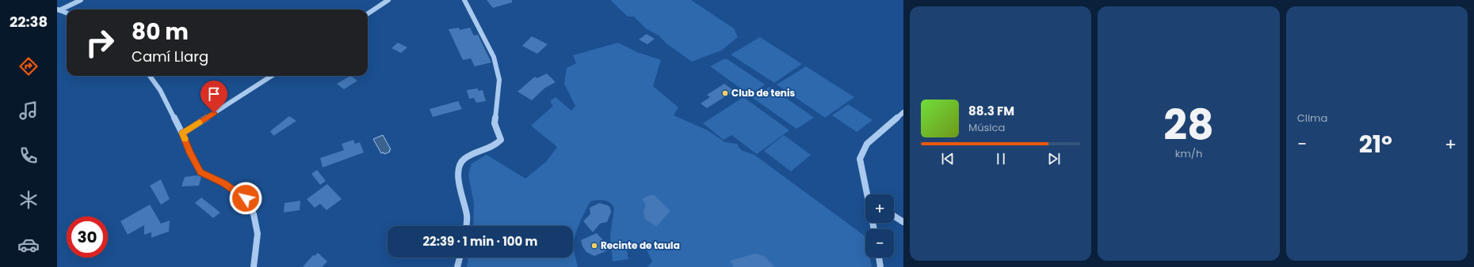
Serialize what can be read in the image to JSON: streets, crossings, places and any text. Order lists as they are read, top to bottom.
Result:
{
  "places": ["Club de tenis", "Recinte de taula"],
  "page": {
    "tabs": "22:38",
    "tile": [
      ["28", "km/h"],
      "Clima"
    ],
    "turn": ["80 m", "Camí Llarg"],
    "song": ["88.3 FM", "Música"],
    "heat": ["−", "21°", "+"],
    "map_buttons": ["+", "−"],
    "limit": "30",
    "trip": "22:39 · 1 min · 100 m"
  }
}
